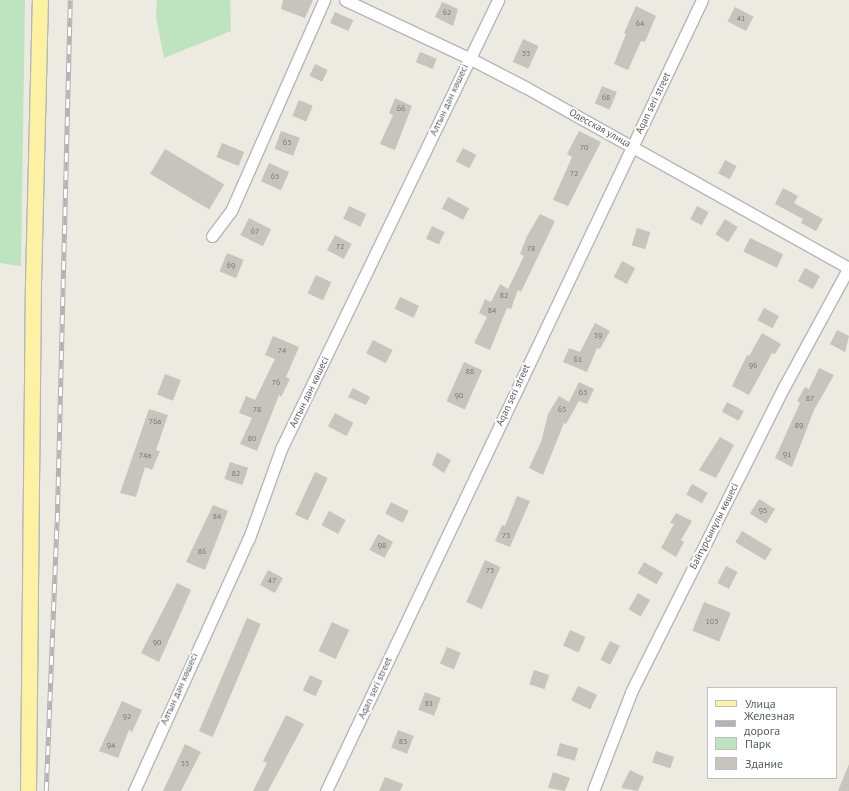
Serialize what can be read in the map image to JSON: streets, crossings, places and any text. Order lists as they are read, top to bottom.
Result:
{
  "streets": {
    "street": [
      "Алтын дән көшесі",
      "Aqan seri street",
      "Одесская улица",
      "Байтұрсынұлы көшесі"
    ]
  },
  "crossings": [
    ["Алтын дән көшесі", "Одесская улица"],
    ["Aqan seri street", "Одесская улица"],
    ["Одесская улица", "Байтұрсынұлы көшесі"]
  ],
  "house_numbers": [
    "62",
    "41",
    "64",
    "33",
    "68",
    "66",
    "63",
    "70",
    "72",
    "65",
    "67",
    "72",
    "78",
    "69",
    "82",
    "84",
    "59",
    "74",
    "61",
    "96",
    "88",
    "76",
    "63",
    "90",
    "87",
    "78",
    "65",
    "76а",
    "89",
    "80",
    "91",
    "74а",
    "82",
    "95",
    "84",
    "73",
    "98",
    "86",
    "75",
    "47",
    "103",
    "90",
    "81",
    "92",
    "83",
    "94",
    "55"
  ],
  "legend": [
    "Улица",
    "Железная дорога",
    "Парк",
    "Здание"
  ]
}
